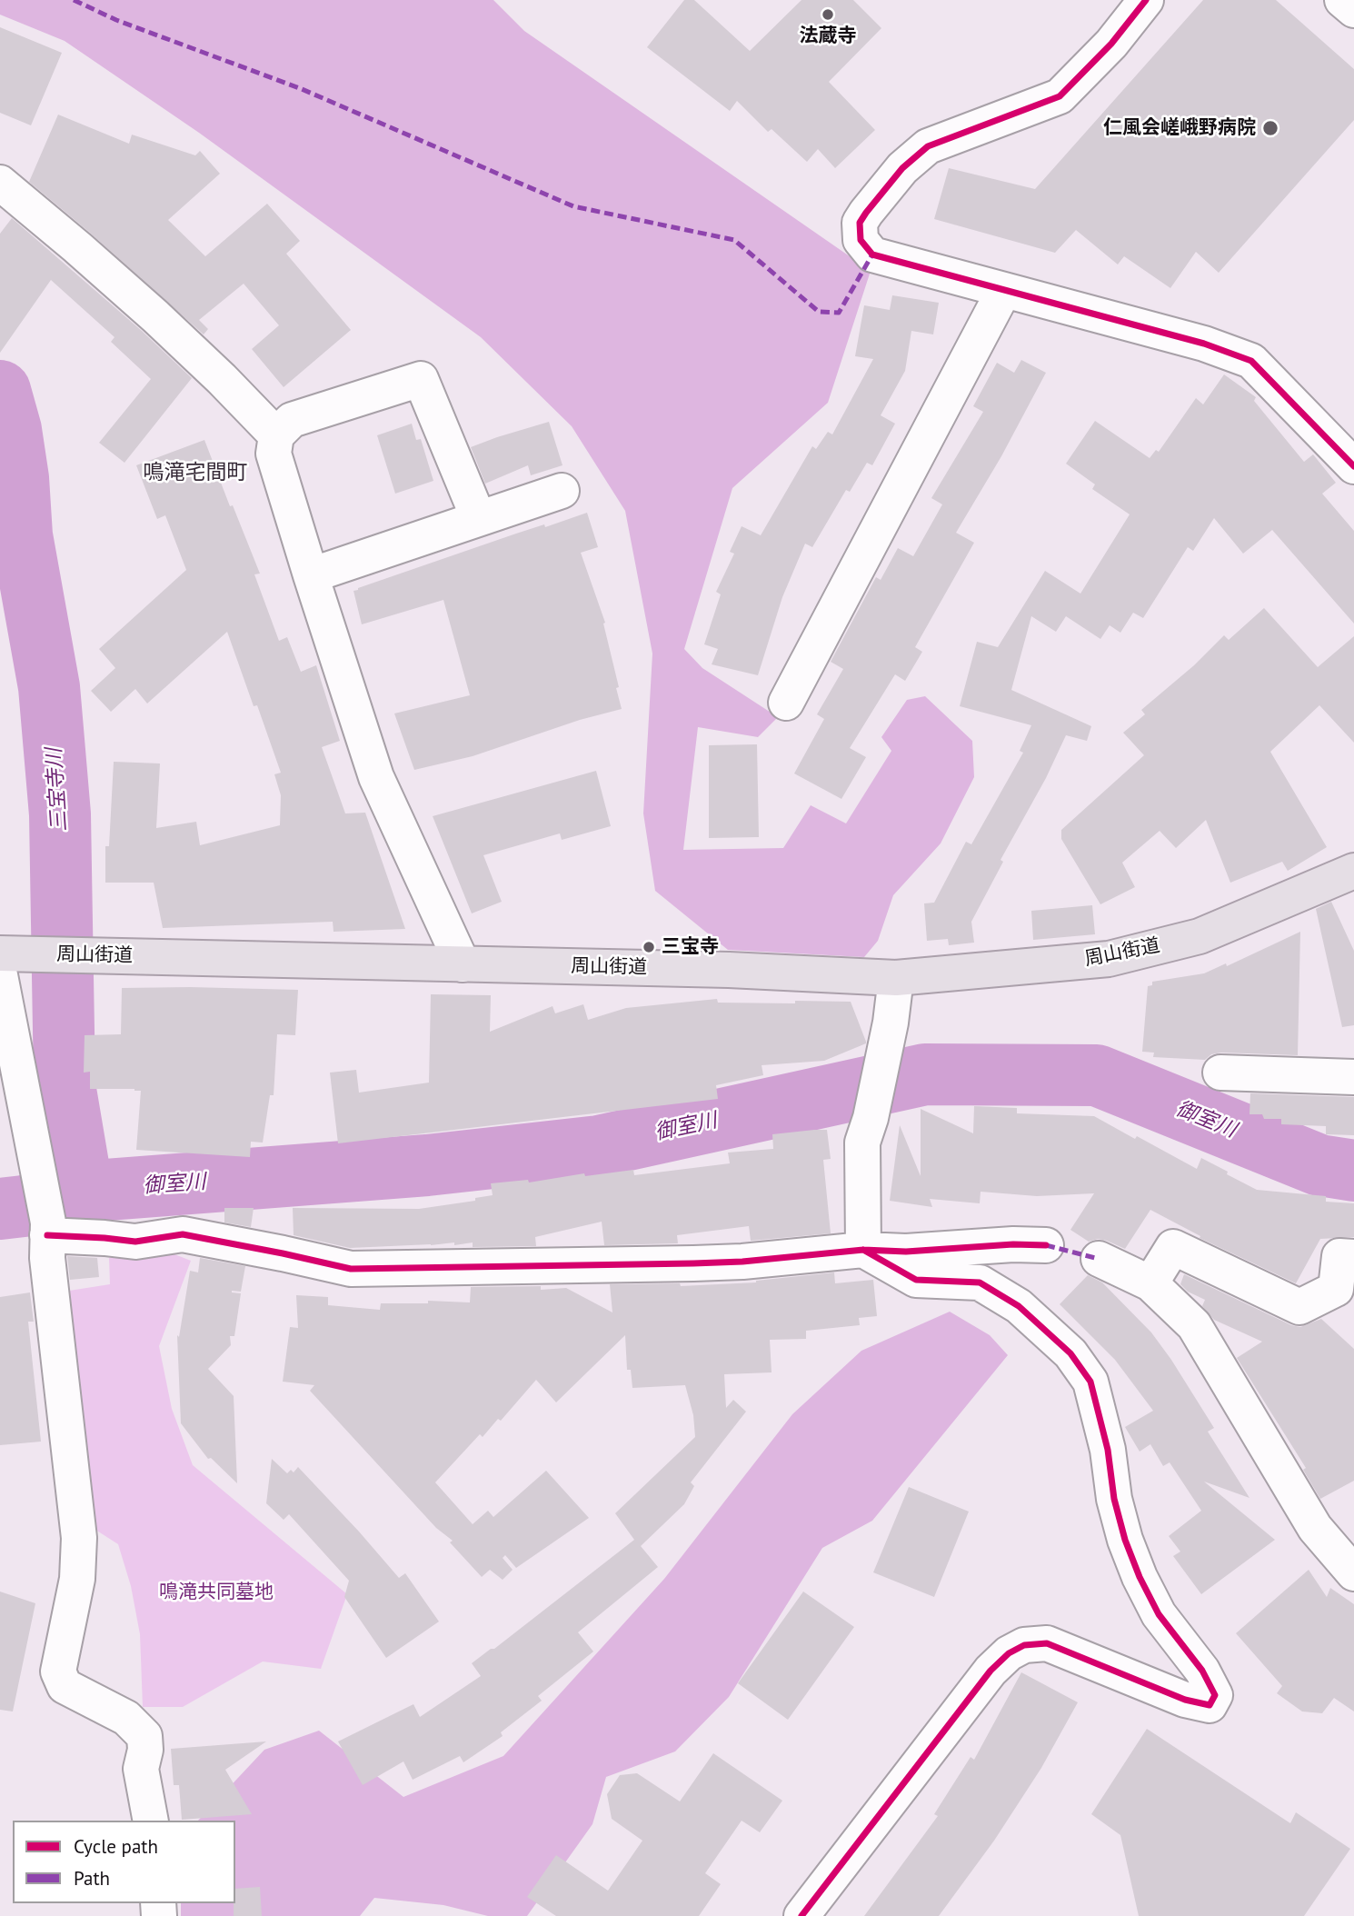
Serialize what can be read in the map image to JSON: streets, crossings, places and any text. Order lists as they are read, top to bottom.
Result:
{
  "streets": {
    "highway": ["周山街道"]
  },
  "districts": ["鳴滝宅間町"],
  "water": ["三宝寺川", "御室川"],
  "parks": ["鳴滝共同墓地"],
  "places": ["法蔵寺", "仁風会嵯峨野病院", "三宝寺"],
  "legend": ["Cycle path", "Path"]
}
